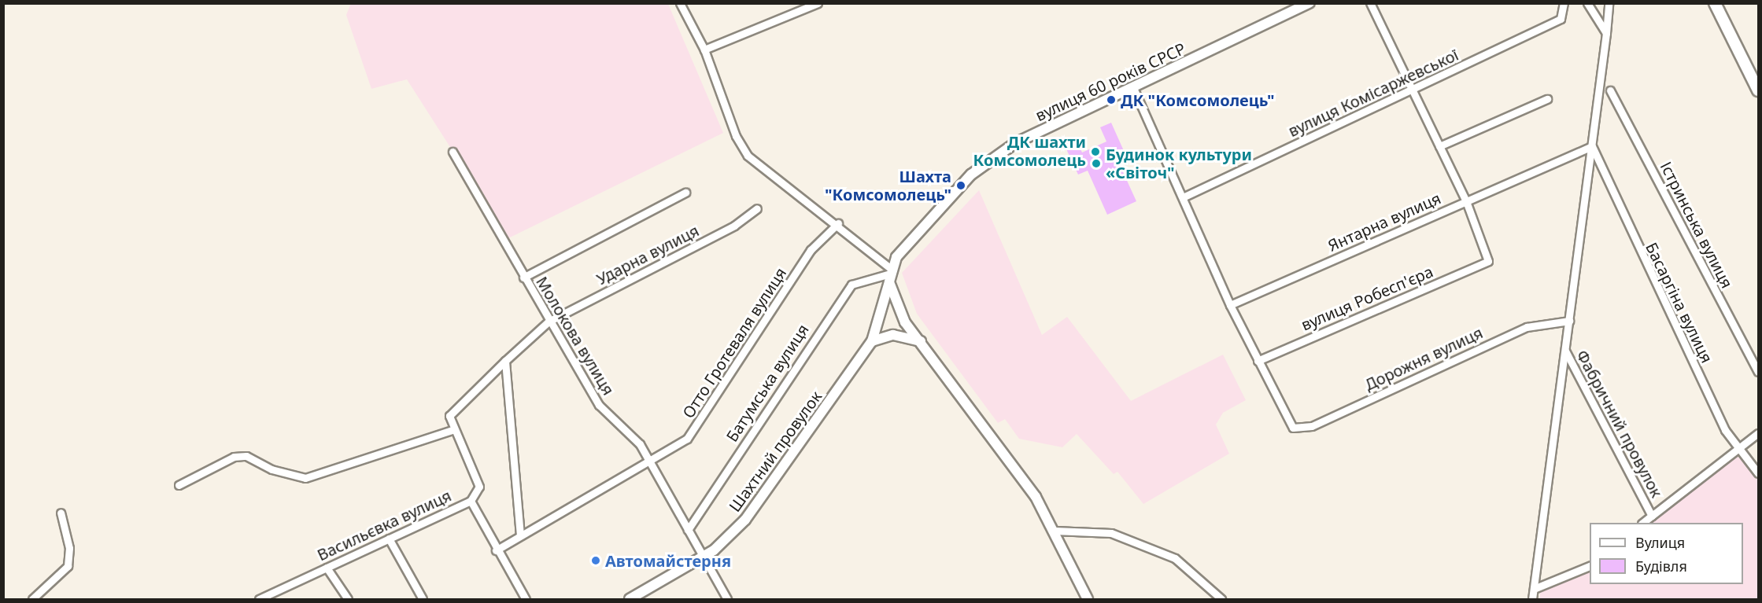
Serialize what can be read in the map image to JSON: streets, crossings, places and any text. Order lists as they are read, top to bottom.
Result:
{
  "streets": {
    "street": [
      "вулиця 60 років СРСР",
      "вулиця Комісаржевської",
      "Янтарна вулиця",
      "Істринська вулиця",
      "Ударна вулиця",
      "вулиця Робесп'єра",
      "Басаргіна вулиця",
      "Молокова вулиця",
      "Отто Гротеваля вулиця",
      "Дорожня вулиця",
      "Батумська вулиця",
      "Фабричний провулок",
      "Шахтний провулок",
      "Васильєвка вулиця"
    ]
  },
  "crossings": [
    ["вулиця 60 років СРСР", "Батумська вулиця"],
    ["вулиця 60 років СРСР", "Шахтний провулок"],
    ["Янтарна вулиця", "вулиця Робесп'єра"],
    ["Янтарна вулиця", "Басаргіна вулиця"],
    ["Ударна вулиця", "Молокова вулиця"],
    ["вулиця Робесп'єра", "Дорожня вулиця"],
    ["Молокова вулиця", "Отто Гротеваля вулиця"],
    ["Молокова вулиця", "Батумська вулиця"],
    ["Молокова вулиця", "Шахтний провулок"],
    ["Отто Гротеваля вулиця", "Васильєвка вулиця"],
    ["Батумська вулиця", "Шахтний провулок"]
  ],
  "places": [
    "ДК \"Комсомолець\"",
    "ДК шахти Комсомолець",
    "Будинок культури «Світоч\"",
    "Шахта \"Комсомолець\"",
    "Автомайстерня"
  ],
  "legend": ["Вулиця", "Будівля"]
}
